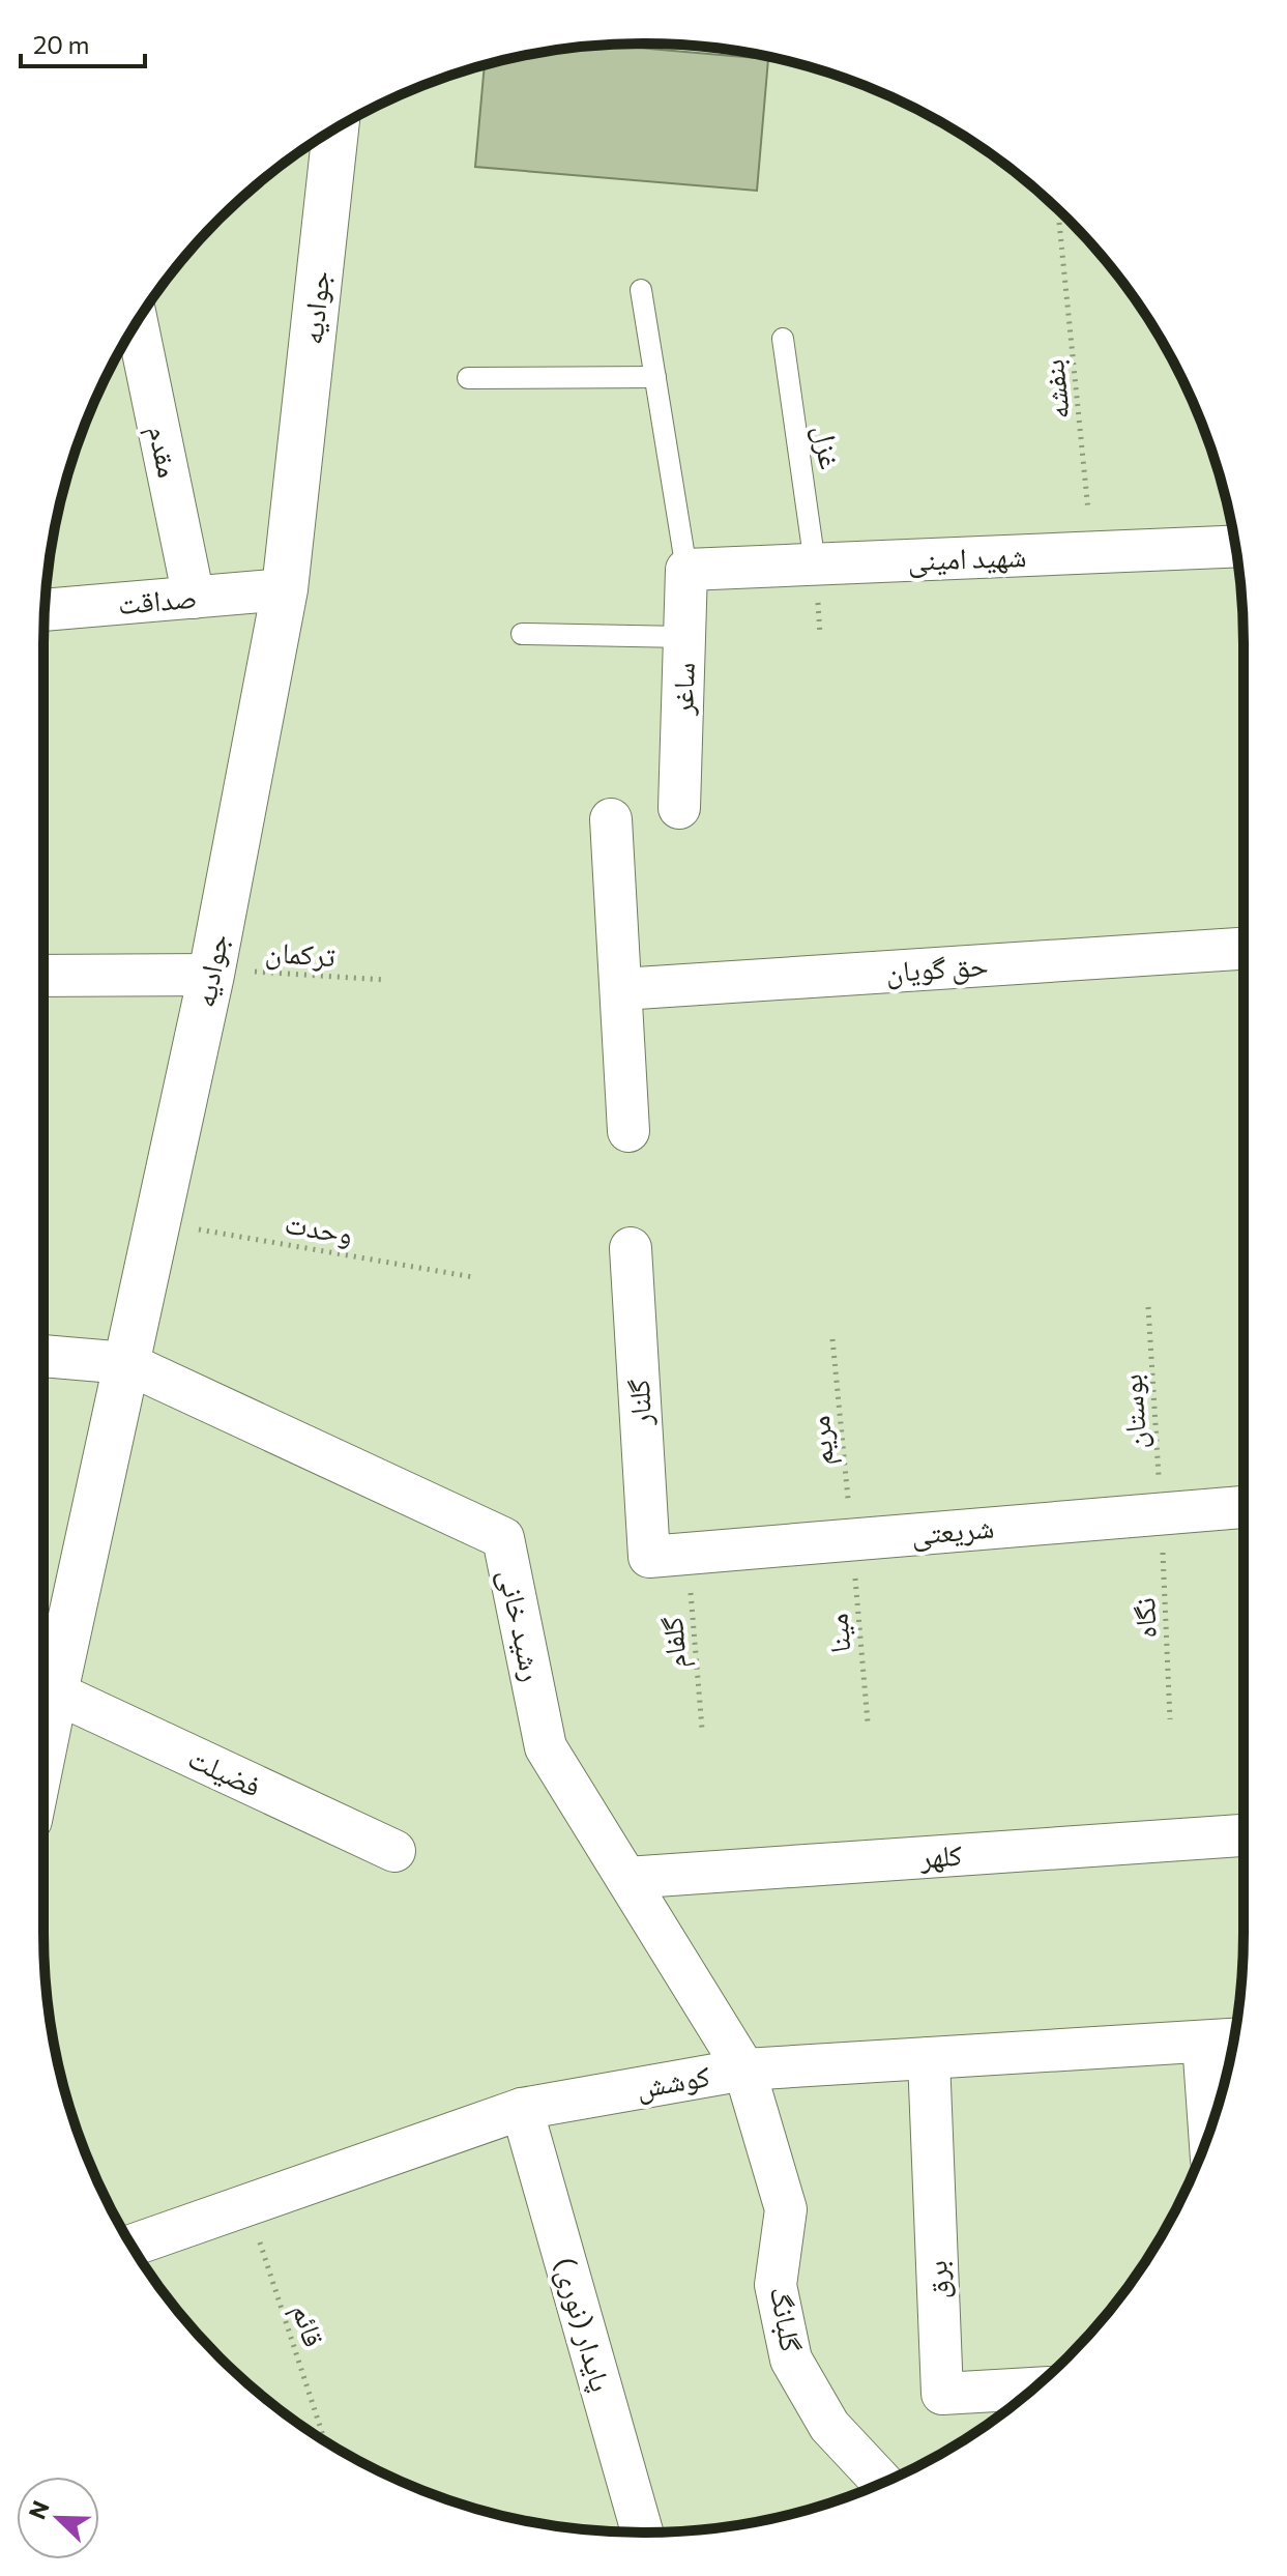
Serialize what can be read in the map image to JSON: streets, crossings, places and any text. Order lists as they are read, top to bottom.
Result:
{
  "streets": {
    "main road": ["جوادیه"],
    "street": [
      "مقدم",
      "شهید امینی",
      "صداقت",
      "ساغر",
      "حق گویان",
      "گلنار",
      "شریعتی",
      "رشید خانی",
      "فضیلت",
      "کلهر",
      "کوشش",
      "برق",
      "گلبانگ",
      "پایدار (نوری)"
    ],
    "lane": ["غزل"],
    "path": [
      "بنفشه",
      "ترکمان",
      "وحدت",
      "بوستان",
      "مریم",
      "نگاه",
      "مینا",
      "گلفام",
      "قائم"
    ]
  },
  "crossings": [
    ["جوادیه", "صداقت"],
    ["جوادیه", "ترکمان"],
    ["جوادیه", "وحدت"],
    ["جوادیه", "رشید خانی"],
    ["جوادیه", "فضیلت"],
    ["بنفشه", "شهید امینی"],
    ["غزل", "شهید امینی"],
    ["مقدم", "صداقت"],
    ["شهید امینی", "ساغر"],
    ["گلنار", "شریعتی"],
    ["گلنار", "گلفام"],
    ["بوستان", "شریعتی"],
    ["بوستان", "نگاه"],
    ["مریم", "شریعتی"],
    ["مریم", "مینا"],
    ["شریعتی", "نگاه"],
    ["شریعتی", "مینا"],
    ["شریعتی", "گلفام"],
    ["رشید خانی", "کلهر"],
    ["رشید خانی", "کوشش"],
    ["رشید خانی", "گلبانگ"],
    ["کوشش", "برق"],
    ["کوشش", "گلبانگ"],
    ["کوشش", "پایدار (نوری)"],
    ["کوشش", "قائم"]
  ],
  "scale_bar": "20 m",
  "north": "top left"
}
